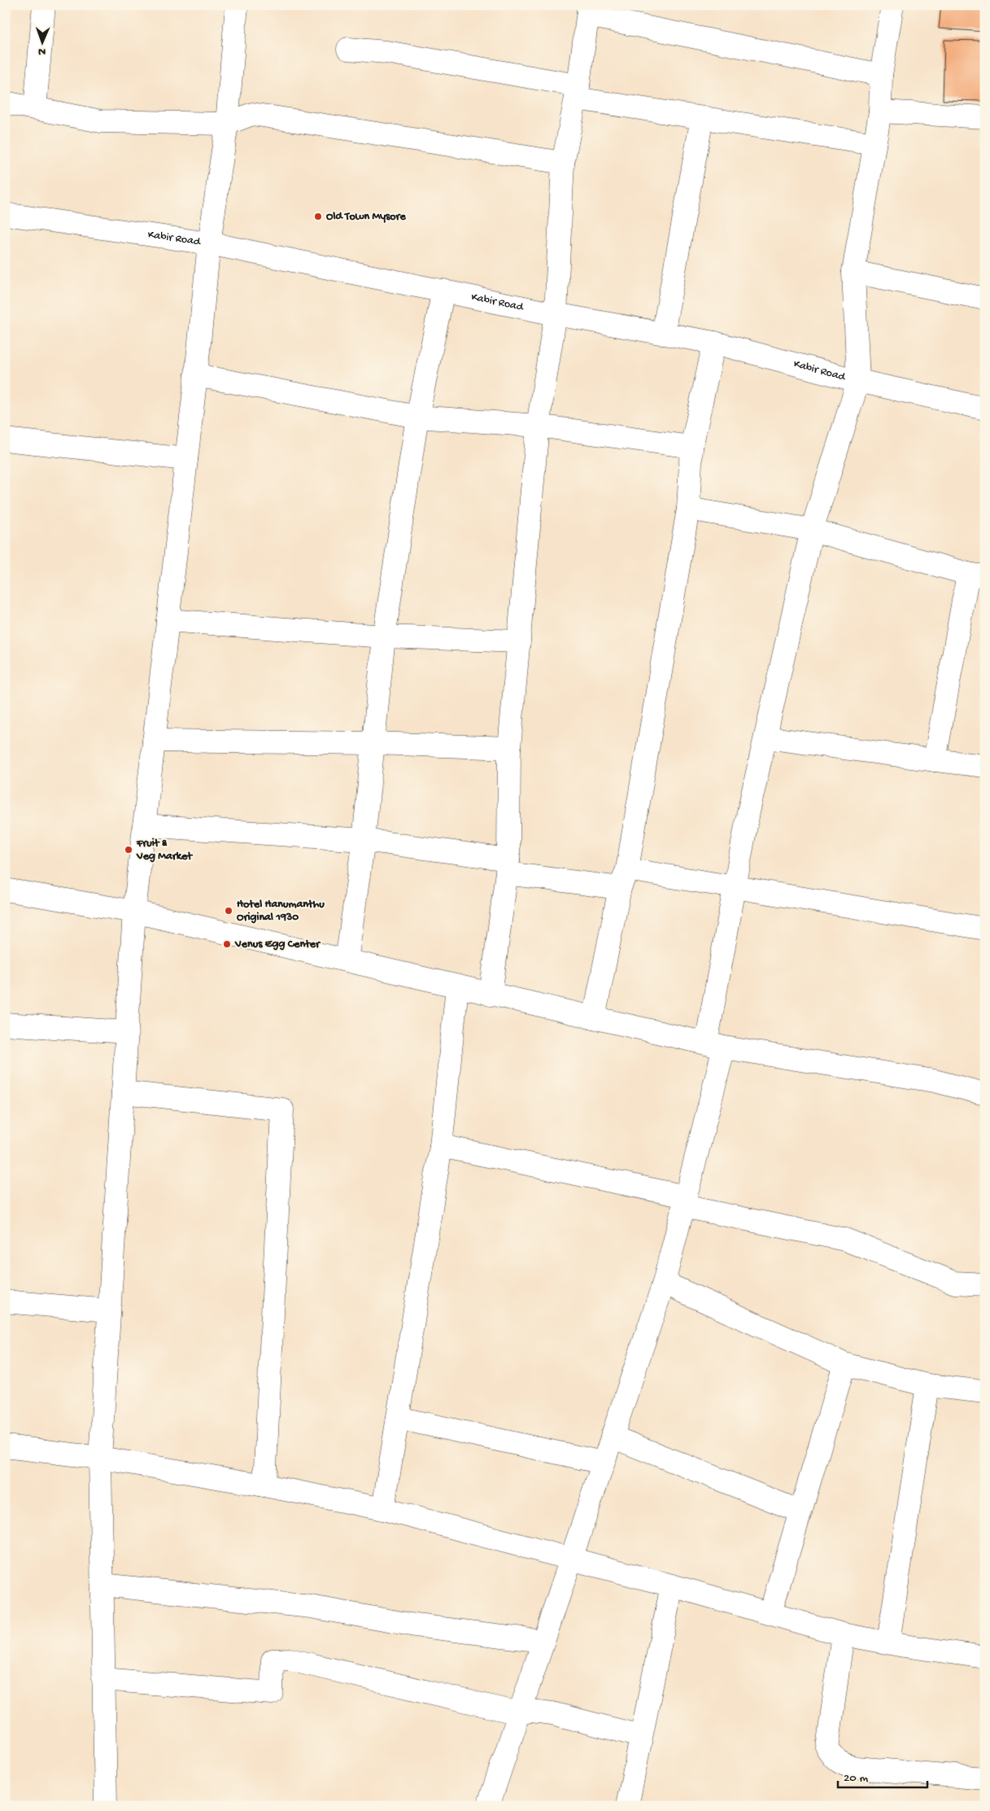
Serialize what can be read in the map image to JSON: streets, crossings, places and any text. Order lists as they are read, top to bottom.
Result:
{
  "streets": {
    "street": ["Kabir Road"]
  },
  "places": [
    "Old Town Mysore",
    "Fruit & Veg Market",
    "Hotel Hanumanthu Original 1930",
    "Venus Egg Center"
  ],
  "scale_bar": "20 m",
  "north": "bottom"
}
